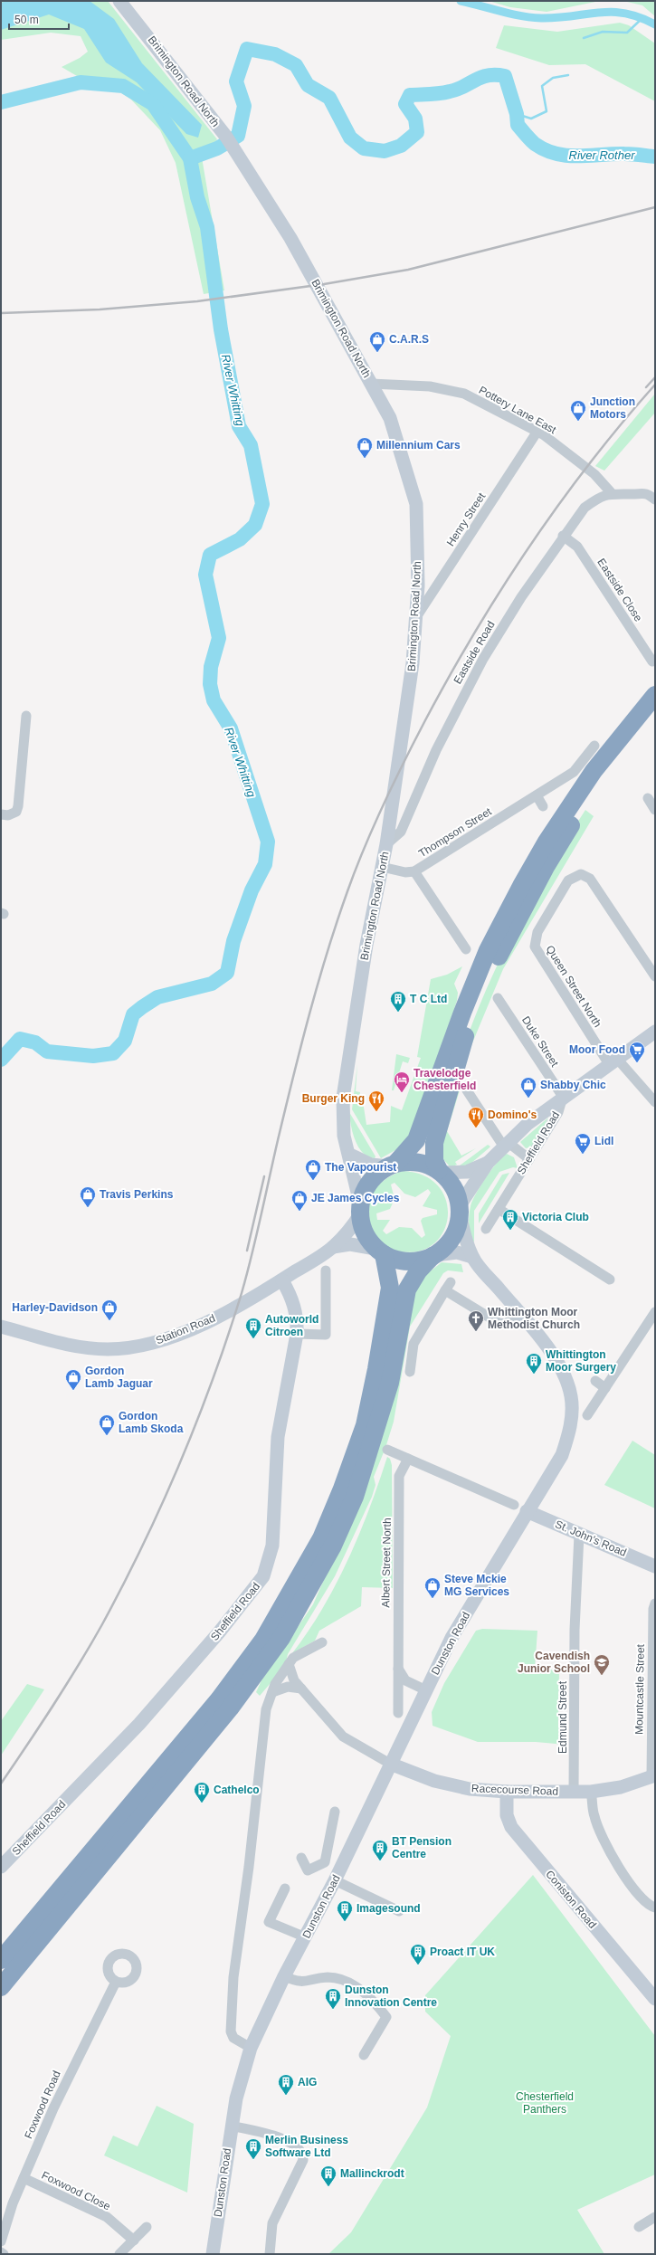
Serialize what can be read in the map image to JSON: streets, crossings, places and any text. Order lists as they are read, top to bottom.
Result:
{
  "streets": {
    "main road": [
      "Brimington Road North",
      "Sheffield Road",
      "Station Road",
      "St. John's Road",
      "Dunston Road",
      "Racecourse Road",
      "Coniston Road"
    ],
    "street": [
      "Pottery Lane East",
      "Henry Street",
      "Eastside Close",
      "Eastside Road",
      "Thompson Street",
      "Queen Street North",
      "Duke Street",
      "Albert Street North",
      "Mountcastle Street",
      "Edmund Street",
      "Foxwood Road",
      "Foxwood Close"
    ]
  },
  "crossings": [
    ["Brimington Road North", "Pottery Lane East"],
    ["Brimington Road North", "Henry Street"],
    ["Brimington Road North", "Eastside Road"],
    ["Brimington Road North", "Thompson Street"],
    ["Brimington Road North", "Station Road"],
    ["Brimington Road North", "Dunston Road"],
    ["Pottery Lane East", "Henry Street"],
    ["Pottery Lane East", "Eastside Road"],
    ["Eastside Close", "Eastside Road"],
    ["Queen Street North", "Sheffield Road"],
    ["Duke Street", "Sheffield Road"],
    ["Sheffield Road", "Station Road"],
    ["Station Road", "Dunston Road"],
    ["St. John's Road", "Dunston Road"],
    ["St. John's Road", "Edmund Street"],
    ["Dunston Road", "Racecourse Road"],
    ["Mountcastle Street", "Racecourse Road"],
    ["Edmund Street", "Racecourse Road"],
    ["Racecourse Road", "Coniston Road"],
    ["Foxwood Road", "Foxwood Close"]
  ],
  "water": ["River Rother", "River Whitting"],
  "parks": ["Chesterfield Panthers"],
  "places": {
    "shop": [
      "C.A.R.S",
      "Junction Motors",
      "Millennium Cars",
      "Shabby Chic",
      "The Vapourist",
      "Travis Perkins",
      "JE James Cycles",
      "Harley-Davidson",
      "Gordon Lamb Jaguar",
      "Gordon Lamb Skoda",
      "Steve Mckie MG Services"
    ],
    "building": [
      "T C Ltd",
      "Victoria Club",
      "Autoworld Citroen",
      "Whittington Moor Surgery",
      "Cathelco",
      "BT Pension Centre",
      "Imagesound",
      "Proact IT UK",
      "Dunston Innovation Centre",
      "AIG",
      "Merlin Business Software Ltd",
      "Mallinckrodt"
    ],
    "supermarket": ["Moor Food", "Lidl"],
    "hotel": ["Travelodge Chesterfield"],
    "restaurant": ["Burger King", "Domino's"],
    "church": ["Whittington Moor Methodist Church"],
    "school or university": ["Cavendish Junior School"]
  },
  "scale_bar": "50 m"
}
